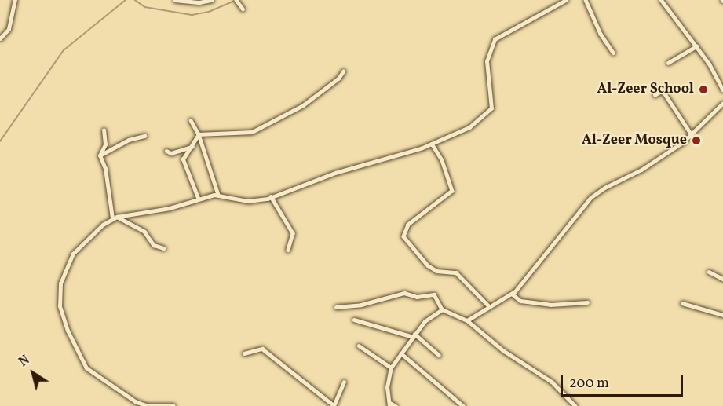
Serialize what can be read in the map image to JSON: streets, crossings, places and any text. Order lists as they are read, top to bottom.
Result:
{
  "places": ["Al-Zeer School", "Al-Zeer Mosque"],
  "scale_bar": "200 m",
  "north": "top left"
}
